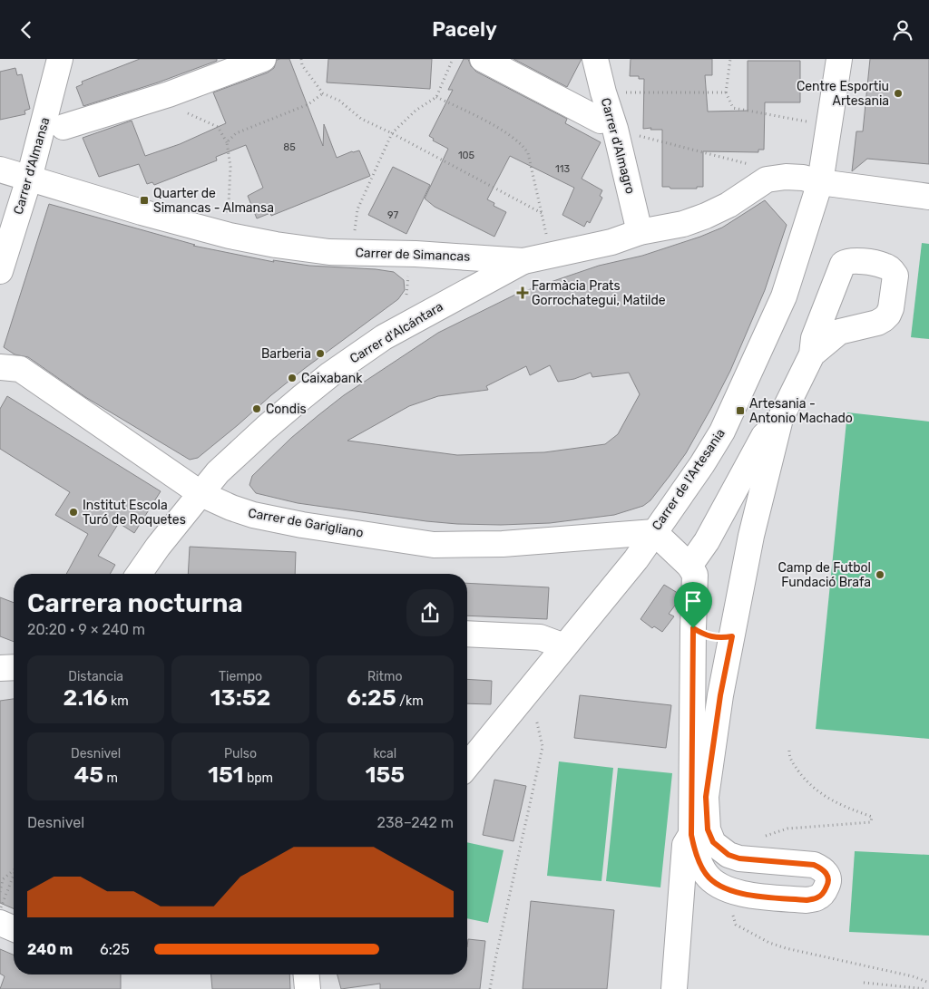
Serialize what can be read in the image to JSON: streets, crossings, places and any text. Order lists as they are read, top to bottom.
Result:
{
  "streets": {
    "street": [
      "Carrer d'Almagro",
      "Carrer d'Almansa",
      "Carrer de Simancas",
      "Carrer d'Alcántara",
      "Carrer de l'Artesania",
      "Carrer de Garigliano"
    ]
  },
  "crossings": [
    ["Carrer d'Almagro", "Carrer de Simancas"],
    ["Carrer d'Almansa", "Carrer de Simancas"],
    ["Carrer de Simancas", "Carrer d'Alcántara"],
    ["Carrer de Simancas", "Carrer de l'Artesania"],
    ["Carrer d'Alcántara", "Carrer de Garigliano"],
    ["Carrer de l'Artesania", "Carrer de Garigliano"]
  ],
  "places": {
    "other": [
      "Centre Esportiu Artesania",
      "Barberia",
      "Caixabank",
      "Condis",
      "Institut Escola Turó de Roquetes",
      "Camp de Futbol Fundació Brafa"
    ],
    "transit": ["Quarter de Simancas - Almansa", "Artesania - Antonio Machado"],
    "health": ["Farmàcia Prats Gorrochategui, Matilde"]
  },
  "house_numbers": [
    "85",
    "105",
    "113",
    "97"
  ],
  "page": {
    "header": "Pacely",
    "heading": ["Carrera nocturna", "20:20 · 9 × 240 m"],
    "stats": [
      ["Distancia", "2.16 km"],
      ["Tiempo", "13:52"],
      ["Ritmo", "6:25 /km"],
      ["Desnivel", "45 m"],
      ["Pulso", "151 bpm"],
      ["kcal", "155"]
    ],
    "chart": ["Desnivel", "238–242 m"],
    "list": [
      {
        "name": "240 m",
        "note": "6:25"
      }
    ]
  }
}
